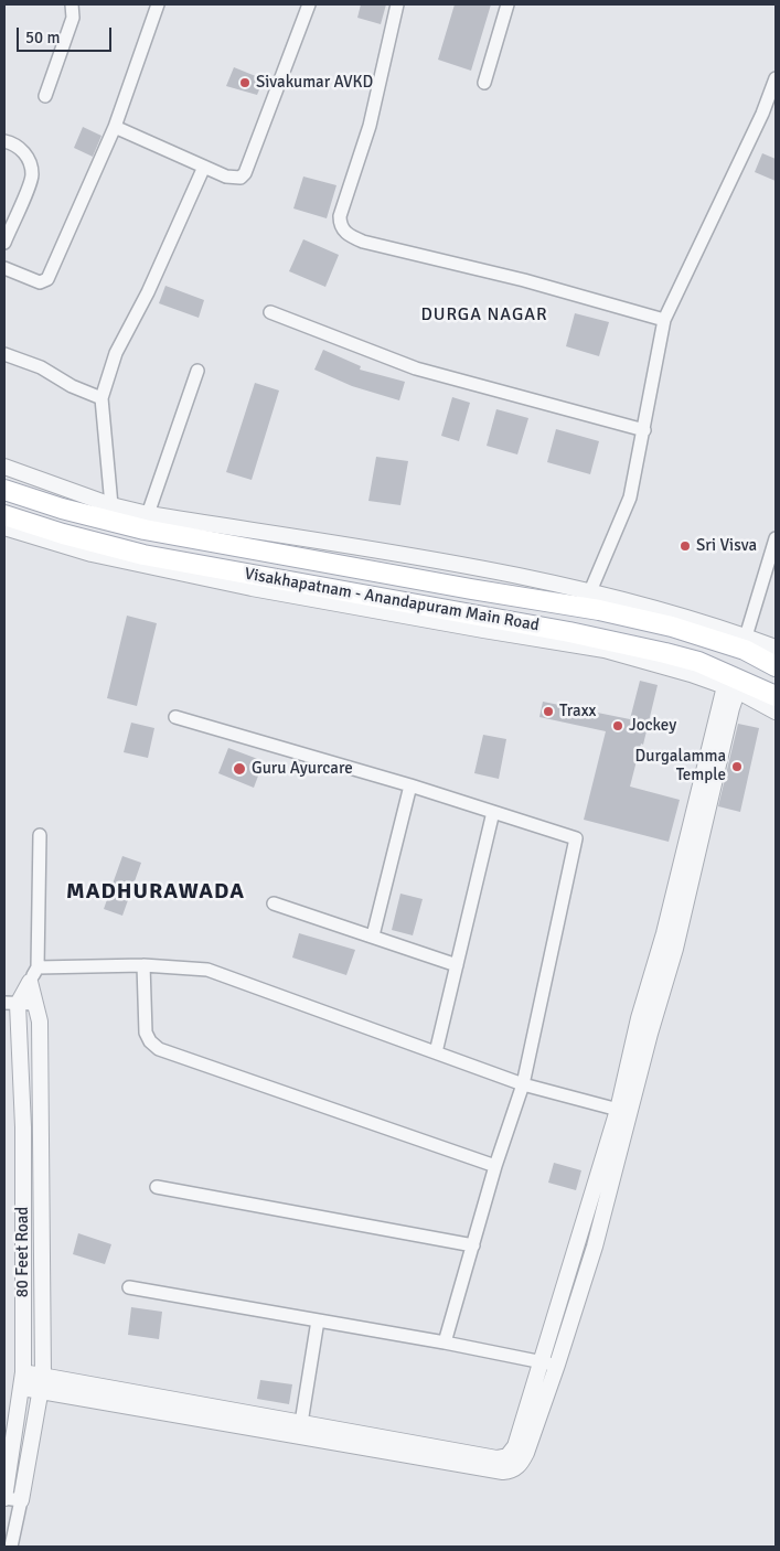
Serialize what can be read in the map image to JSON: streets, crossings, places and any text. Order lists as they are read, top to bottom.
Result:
{
  "streets": {
    "main road": ["Visakhapatnam - Anandapuram Main Road"],
    "street": ["80 Feet Road"]
  },
  "districts": ["DURGA NAGAR", "MADHURAWADA"],
  "places": [
    "Sivakumar AVKD",
    "Sri Visva",
    "Traxx",
    "Jockey",
    "Durgalamma Temple",
    "Guru Ayurcare"
  ],
  "scale_bar": "50 m"
}
